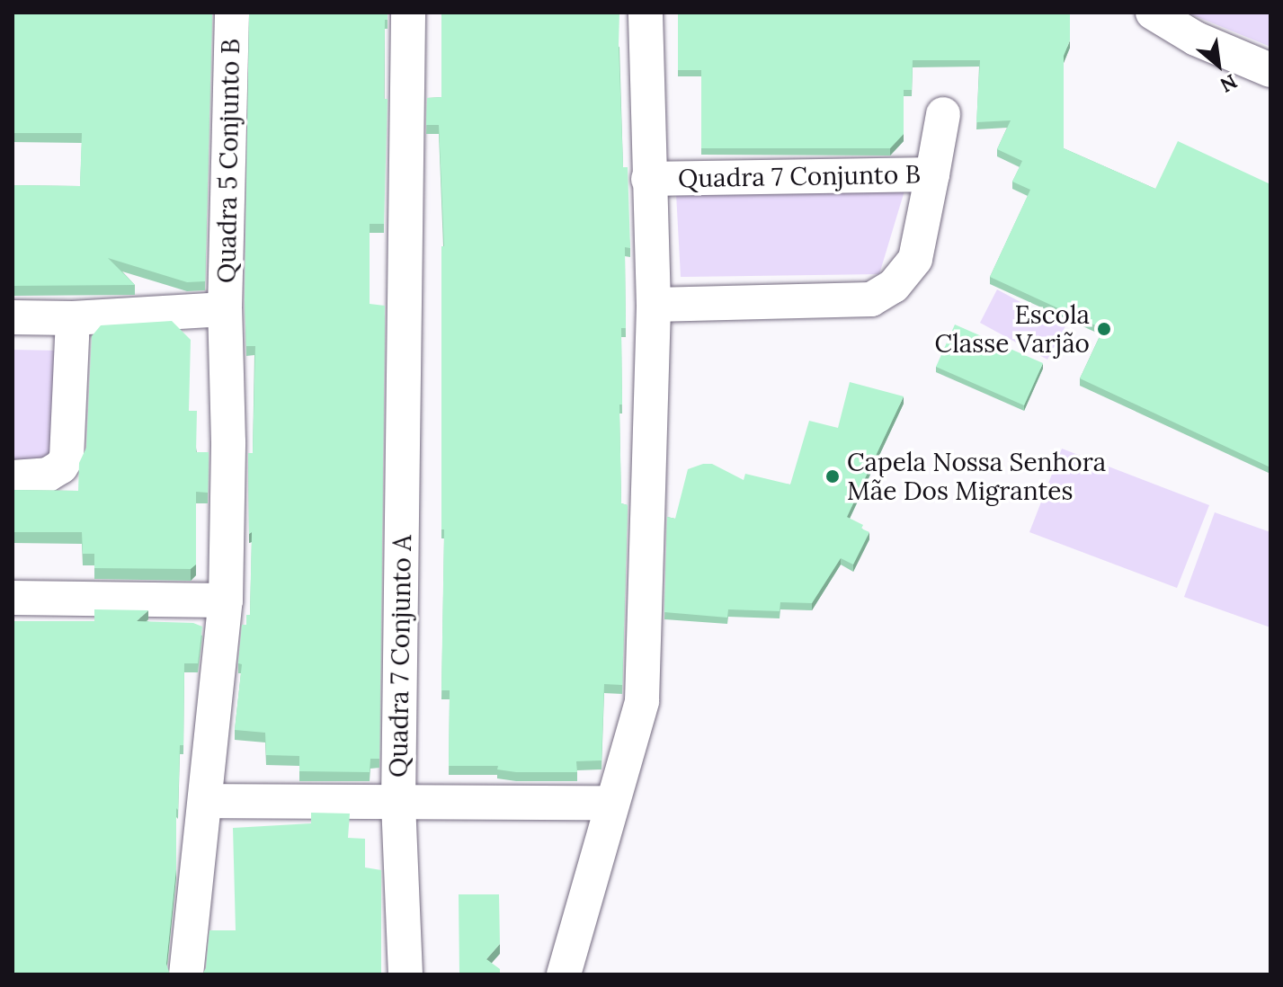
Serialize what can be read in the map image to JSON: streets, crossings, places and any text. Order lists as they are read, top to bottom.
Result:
{
  "streets": {
    "street": ["Quadra 5 Conjunto B", "Quadra 7 Conjunto B", "Quadra 7 Conjunto A"]
  },
  "places": ["Escola Classe Varjão", "Capela Nossa Senhora Mãe Dos Migrantes"],
  "north": "bottom right"
}
